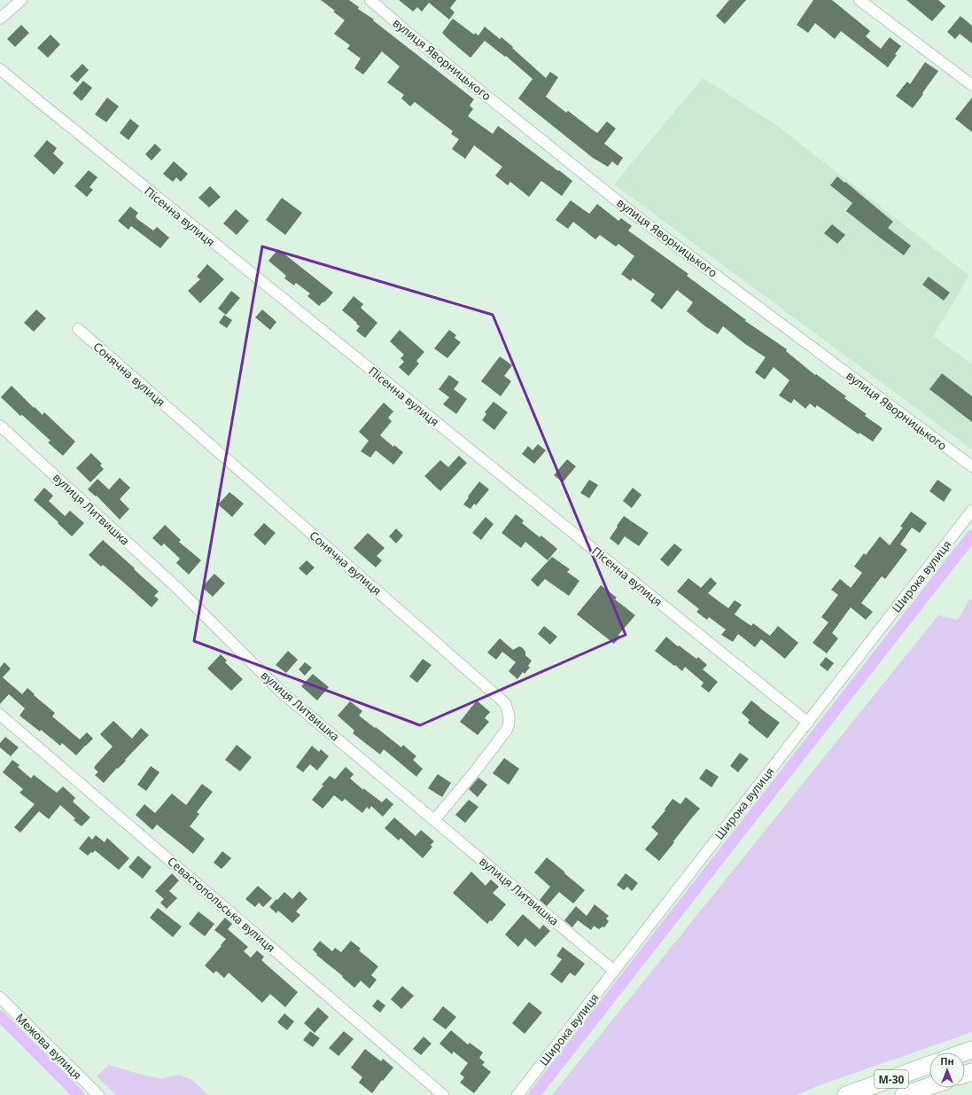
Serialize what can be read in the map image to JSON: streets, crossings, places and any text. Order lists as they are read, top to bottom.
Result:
{
  "streets": {
    "highway": ["М-30"],
    "street": [
      "вулиця Яворницького",
      "Пісенна вулиця",
      "Сонячна вулиця",
      "вулиця Литвишка",
      "Широка вулиця",
      "Севастопольська вулиця",
      "Межова вулиця"
    ]
  },
  "crossings": [
    ["Пісенна вулиця", "Широка вулиця"],
    ["Сонячна вулиця", "вулиця Литвишка"],
    ["вулиця Литвишка", "Широка вулиця"]
  ],
  "north": "top"
}
